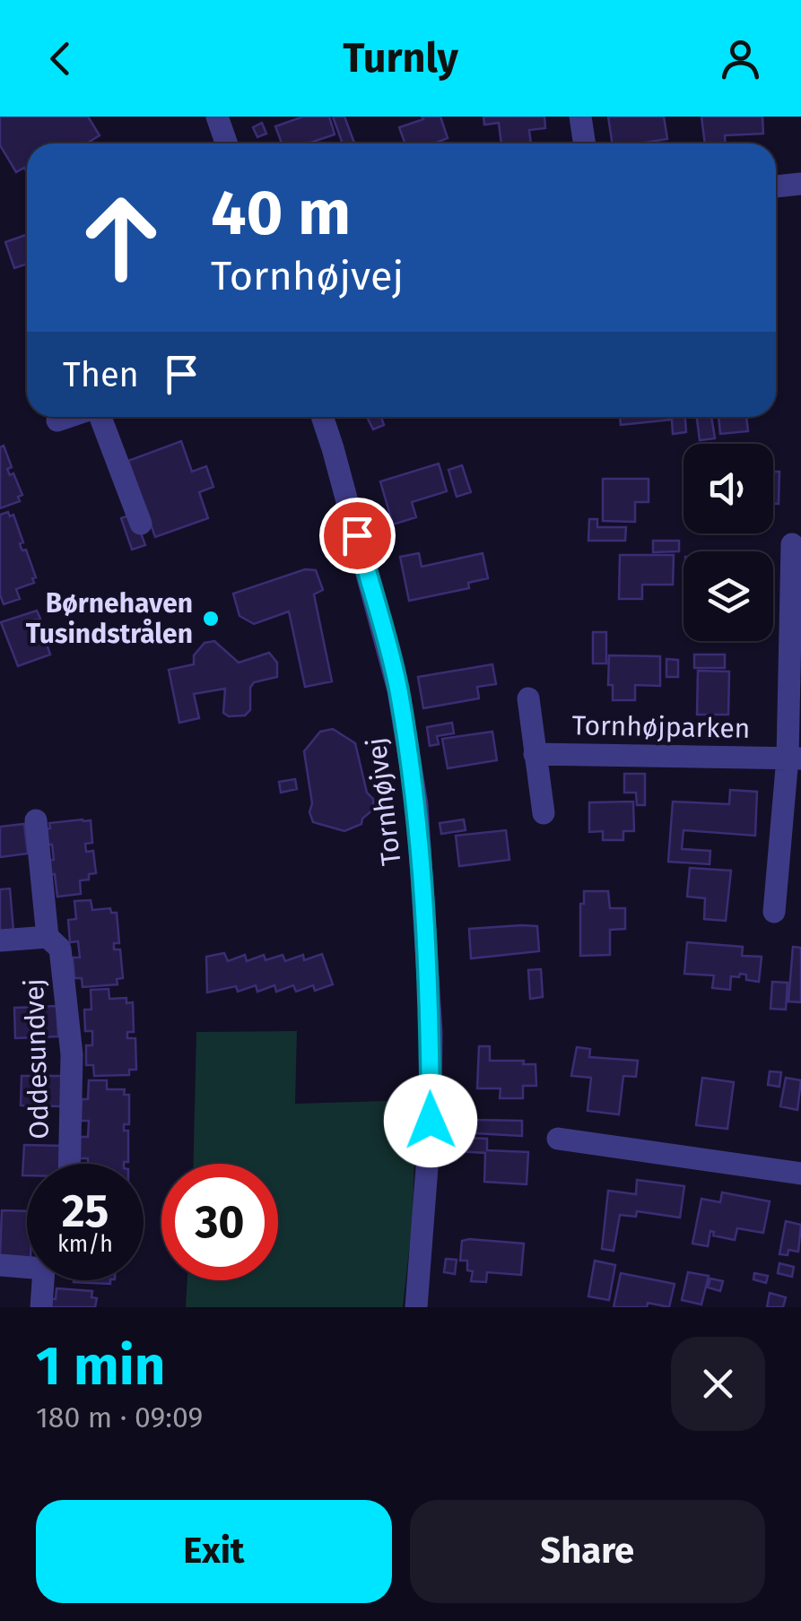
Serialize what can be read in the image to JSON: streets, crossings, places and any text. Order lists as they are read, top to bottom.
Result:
{
  "streets": {
    "street": ["Tornhøjparken", "Tornhøjvej", "Oddesundvej"]
  },
  "places": ["Børnehaven Tusindstrålen"],
  "page": {
    "header": "Turnly",
    "turn": ["40 m", "Tornhøjvej"],
    "then": "Then",
    "speed": "25 km/h",
    "limit": "30",
    "heading": ["1 min", "180 m · 09:09"],
    "buttons": ["Exit", "Share"]
  }
}
